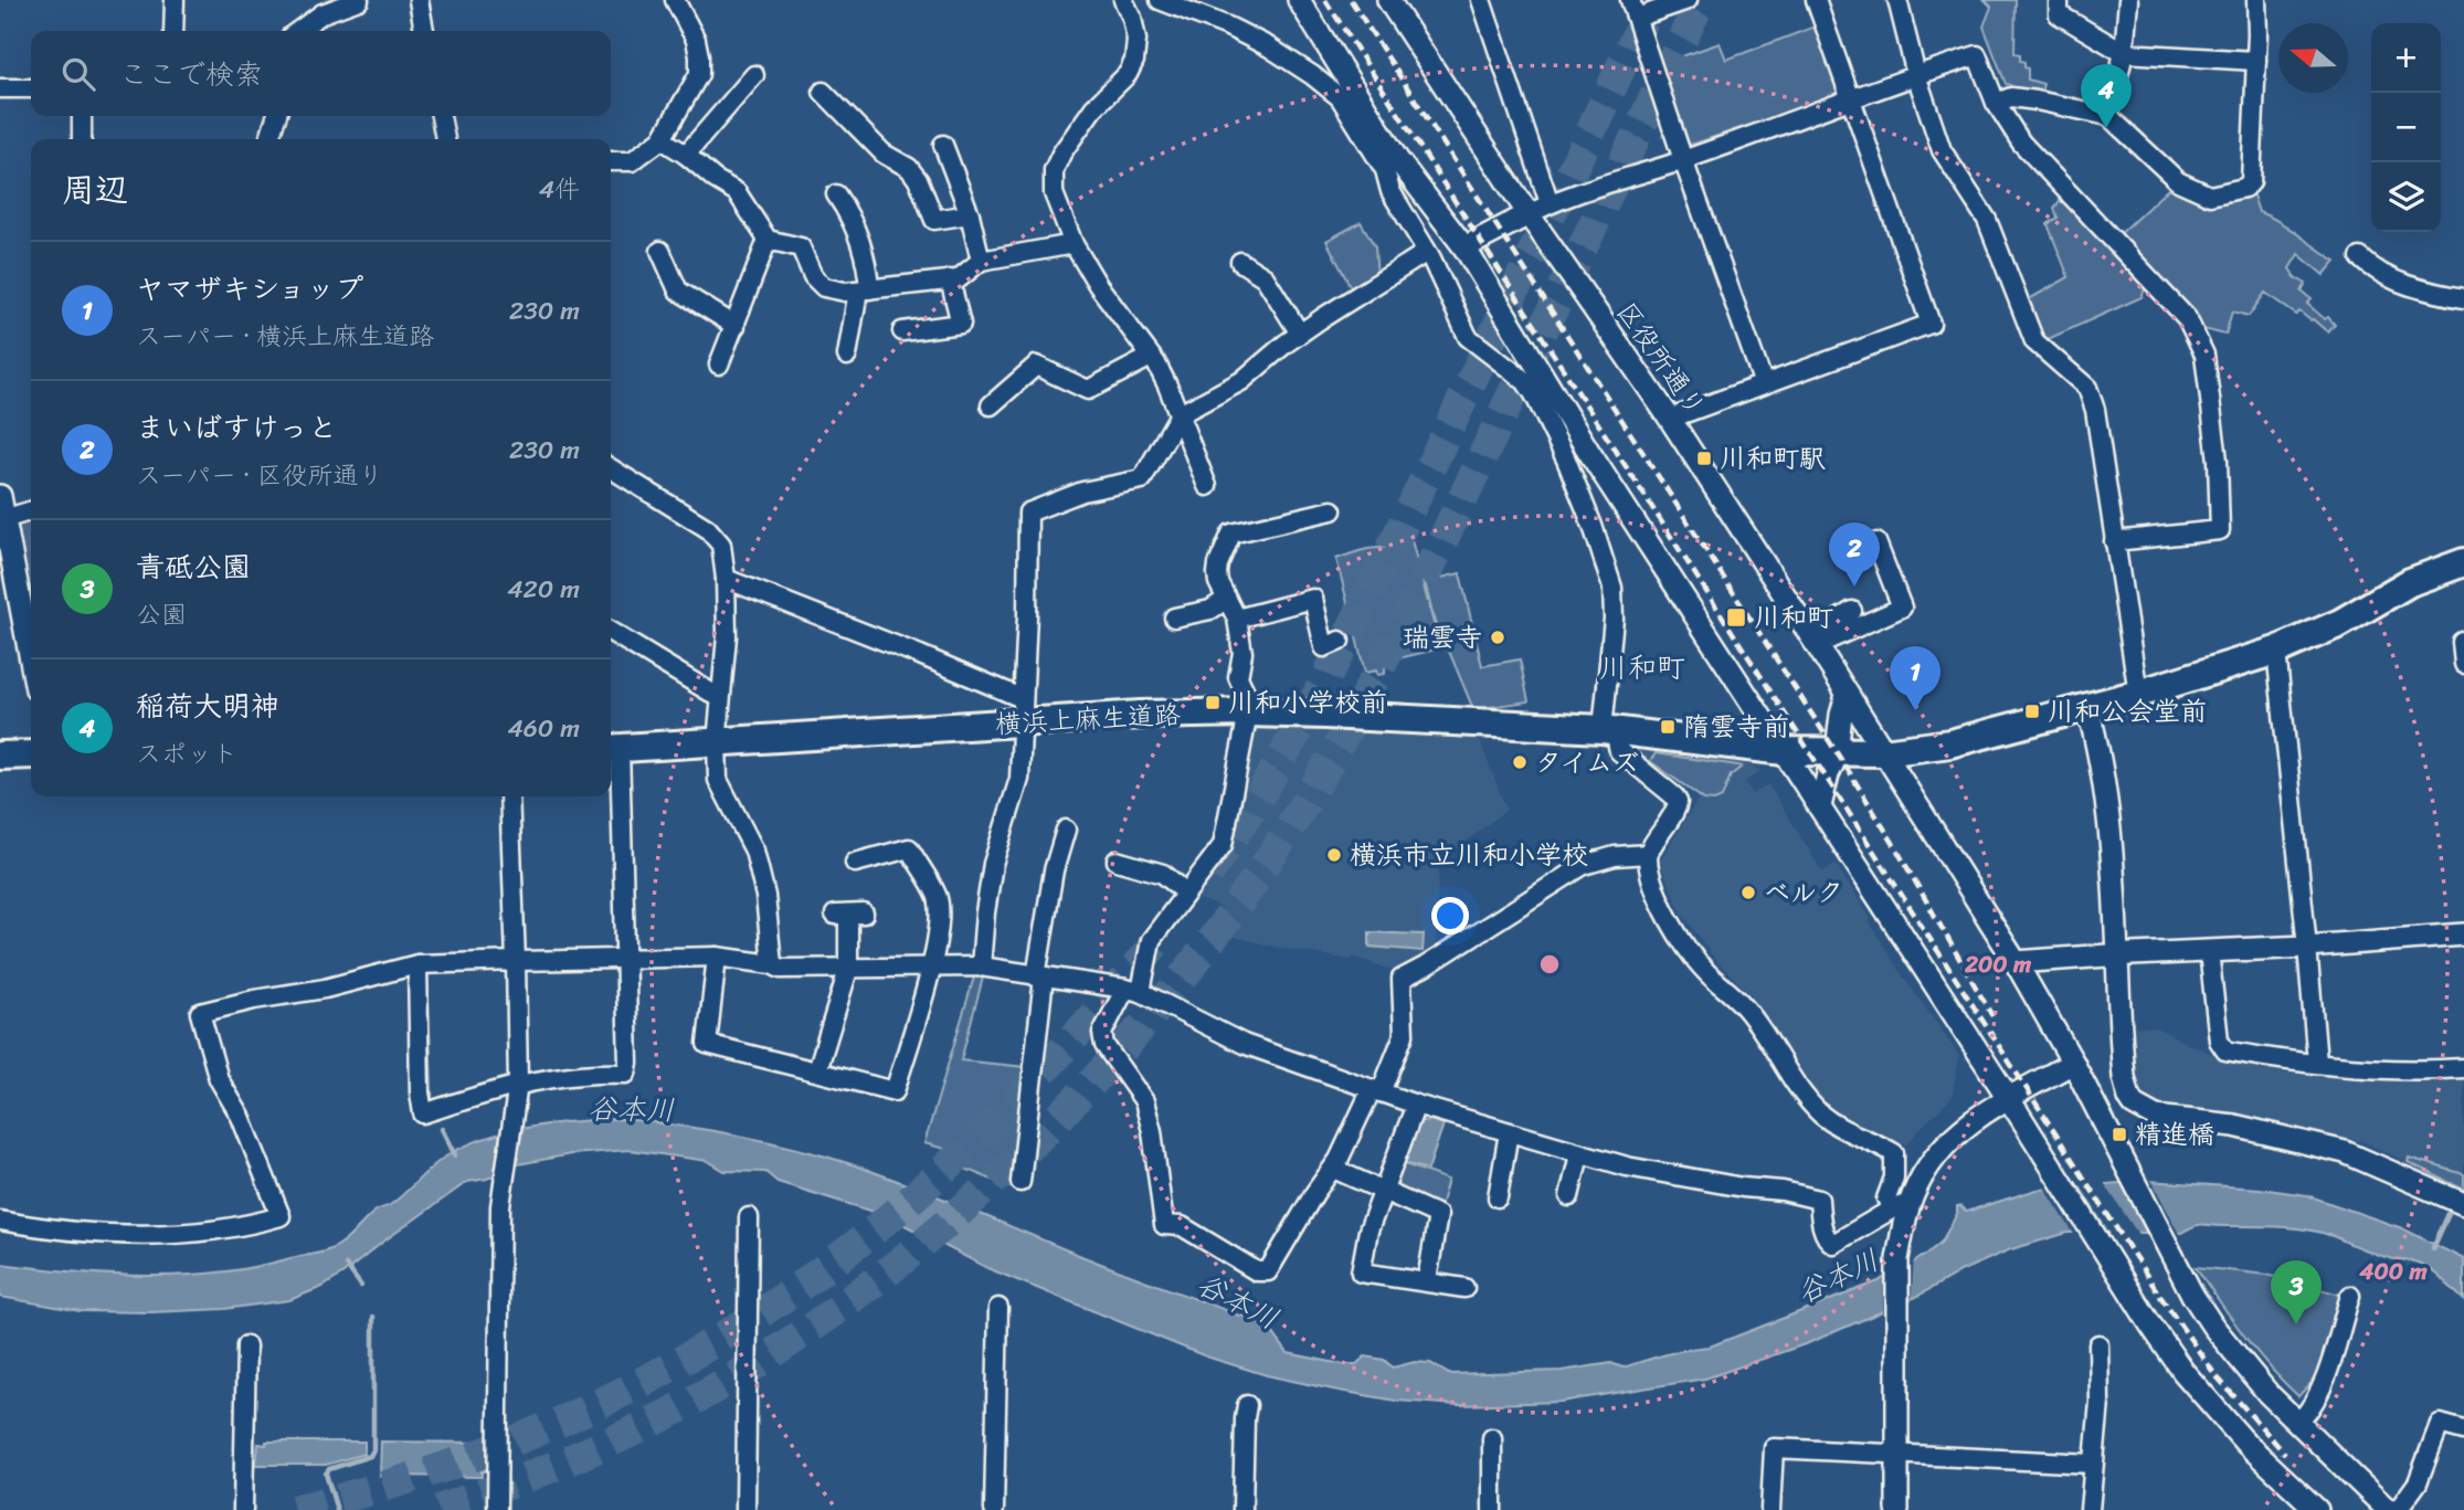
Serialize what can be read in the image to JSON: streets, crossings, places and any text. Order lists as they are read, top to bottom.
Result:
{
  "streets": {
    "main road": ["横浜上麻生道路"],
    "street": ["区役所通り"]
  },
  "crossings": [
    ["区役所通り", "横浜上麻生道路"]
  ],
  "districts": ["川和町"],
  "water": ["谷本川"],
  "places": {
    "transit": [
      "川和町駅",
      "川和町",
      "川和小学校前",
      "川和公会堂前",
      "隋雲寺前",
      "精進橋"
    ],
    "other": [
      "瑞雲寺",
      "タイムズ",
      "横浜市立川和小学校",
      "ベルク"
    ]
  },
  "north": "left",
  "page": {
    "map_buttons": ["+", "−"],
    "search": "ここで検索",
    "pins": [
      "4",
      "2",
      "1",
      "3"
    ],
    "heading": ["周辺", "4件"],
    "list": [
      {
        "mark": "1",
        "name": "ヤマザキショップ",
        "note": "スーパー · 横浜上麻生道路",
        "value": "230 m"
      },
      {
        "mark": "2",
        "name": "まいばすけっと",
        "note": "スーパー · 区役所通り",
        "value": "230 m"
      },
      {
        "mark": "3",
        "name": "青砥公園",
        "note": "公園",
        "value": "420 m"
      },
      {
        "mark": "4",
        "name": "稲荷大明神",
        "note": "スポット",
        "value": "460 m"
      }
    ]
  },
  "rings": ["200 m", "400 m"]
}
